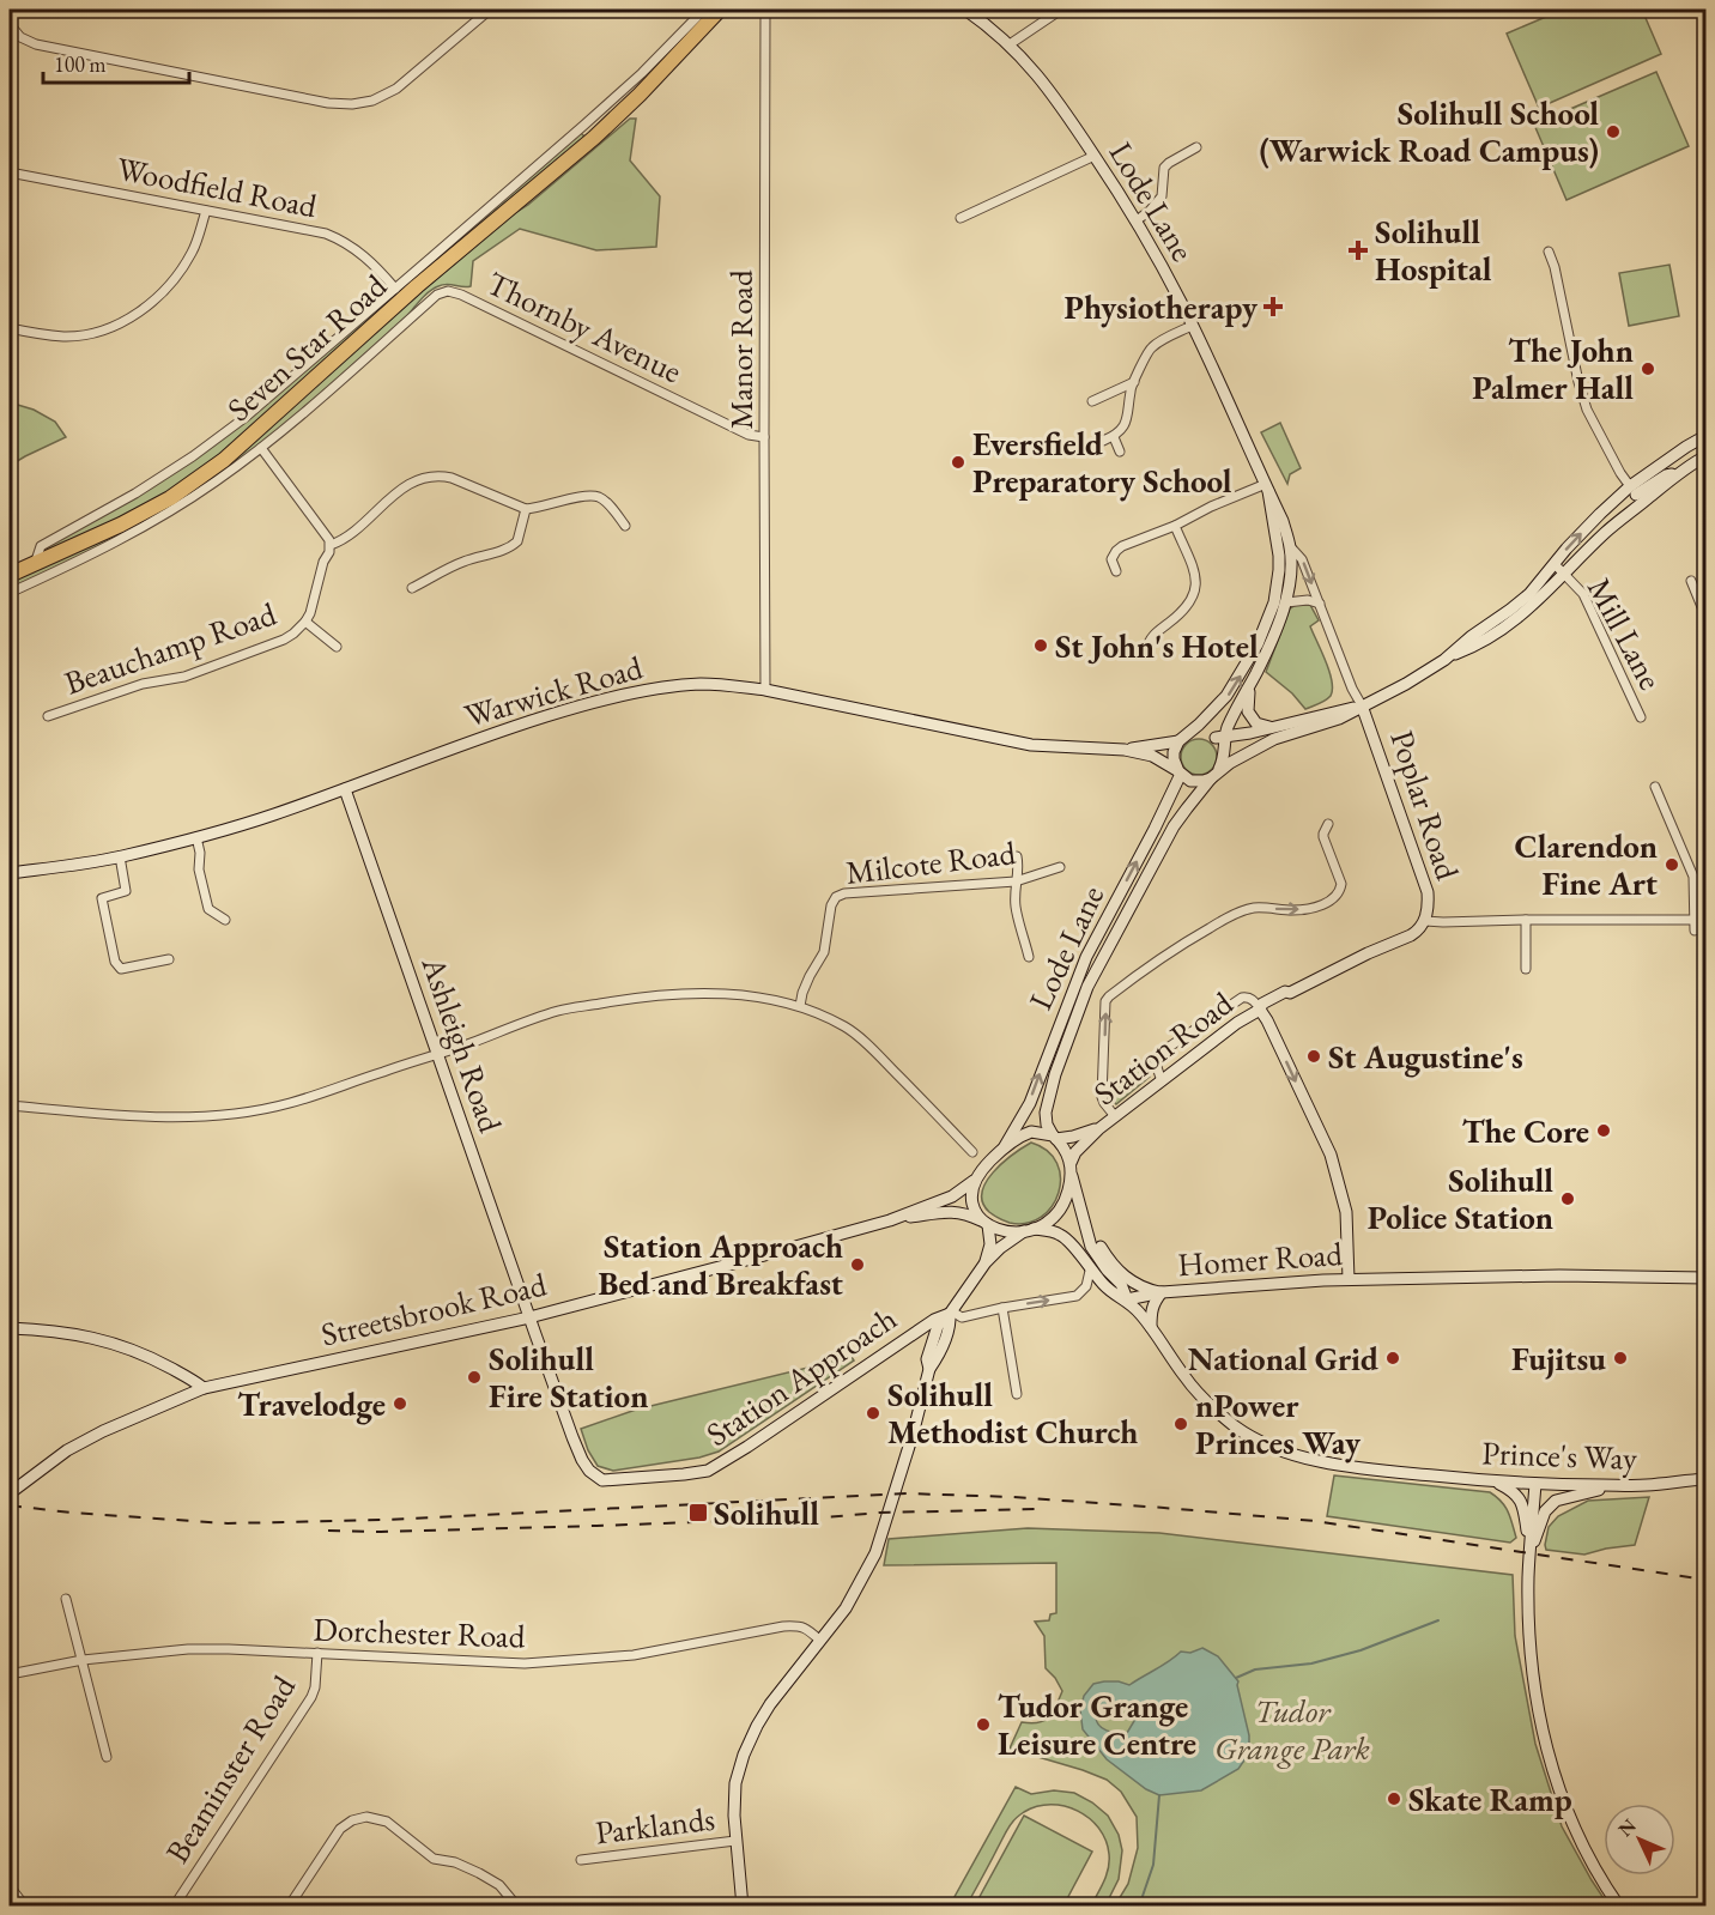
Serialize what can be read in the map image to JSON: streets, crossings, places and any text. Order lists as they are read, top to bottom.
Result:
{
  "streets": {
    "highway": ["Seven Star Road"],
    "main road": [
      "Lode Lane",
      "Warwick Road",
      "Poplar Road",
      "Ashleigh Road",
      "Station Road",
      "Homer Road",
      "Streetsbrook Road",
      "Station Approach",
      "Prince's Way"
    ],
    "street": [
      "Woodfield Road",
      "Thornby Avenue",
      "Manor Road",
      "Mill Lane",
      "Beauchamp Road",
      "Milcote Road",
      "Dorchester Road",
      "Beaminster Road",
      "Parklands"
    ]
  },
  "crossings": [
    ["Woodfield Road", "Seven Star Road"],
    ["Lode Lane", "Warwick Road"],
    ["Lode Lane", "Station Road"],
    ["Lode Lane", "Streetsbrook Road"],
    ["Thornby Avenue", "Seven Star Road"],
    ["Thornby Avenue", "Manor Road"],
    ["Manor Road", "Warwick Road"],
    ["Warwick Road", "Ashleigh Road"],
    ["Poplar Road", "Station Road"],
    ["Ashleigh Road", "Streetsbrook Road"],
    ["Ashleigh Road", "Station Approach"],
    ["Station Road", "Streetsbrook Road"],
    ["Homer Road", "Prince's Way"],
    ["Streetsbrook Road", "Station Approach"],
    ["Dorchester Road", "Beaminster Road"]
  ],
  "parks": ["Tudor Grange Park"],
  "places": {
    "other": [
      "Solihull School (Warwick Road Campus)",
      "The John Palmer Hall",
      "Eversfield Preparatory School",
      "St John's Hotel",
      "Clarendon Fine Art",
      "St Augustine's",
      "The Core",
      "Solihull Police Station",
      "Station Approach Bed and Breakfast",
      "National Grid",
      "Fujitsu",
      "Solihull Fire Station",
      "Travelodge",
      "Solihull Methodist Church",
      "nPower Princes Way",
      "Tudor Grange Leisure Centre",
      "Skate Ramp"
    ],
    "health": ["Solihull Hospital", "Physiotherapy"],
    "transit": ["Solihull"]
  },
  "scale_bar": "100 m",
  "north": "top left"
}
